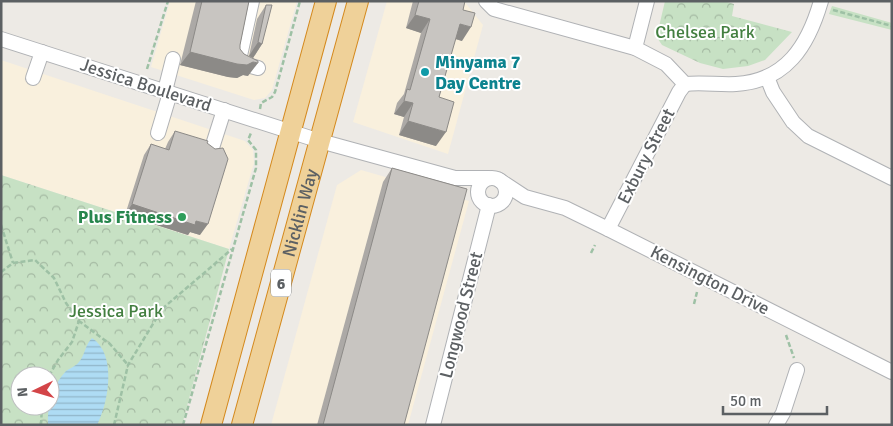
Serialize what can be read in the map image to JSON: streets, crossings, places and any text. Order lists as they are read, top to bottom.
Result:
{
  "streets": {
    "highway": ["Nicklin Way", "6"],
    "street": [
      "Jessica Boulevard",
      "Exbury Street",
      "Kensington Drive",
      "Longwood Street"
    ]
  },
  "crossings": [
    ["Jessica Boulevard", "Nicklin Way"],
    ["Exbury Street", "Kensington Drive"],
    ["Kensington Drive", "Longwood Street"]
  ],
  "parks": ["Chelsea Park", "Jessica Park"],
  "places": ["Minyama 7 Day Centre", "Plus Fitness"],
  "scale_bar": "50 m",
  "north": "left"
}
